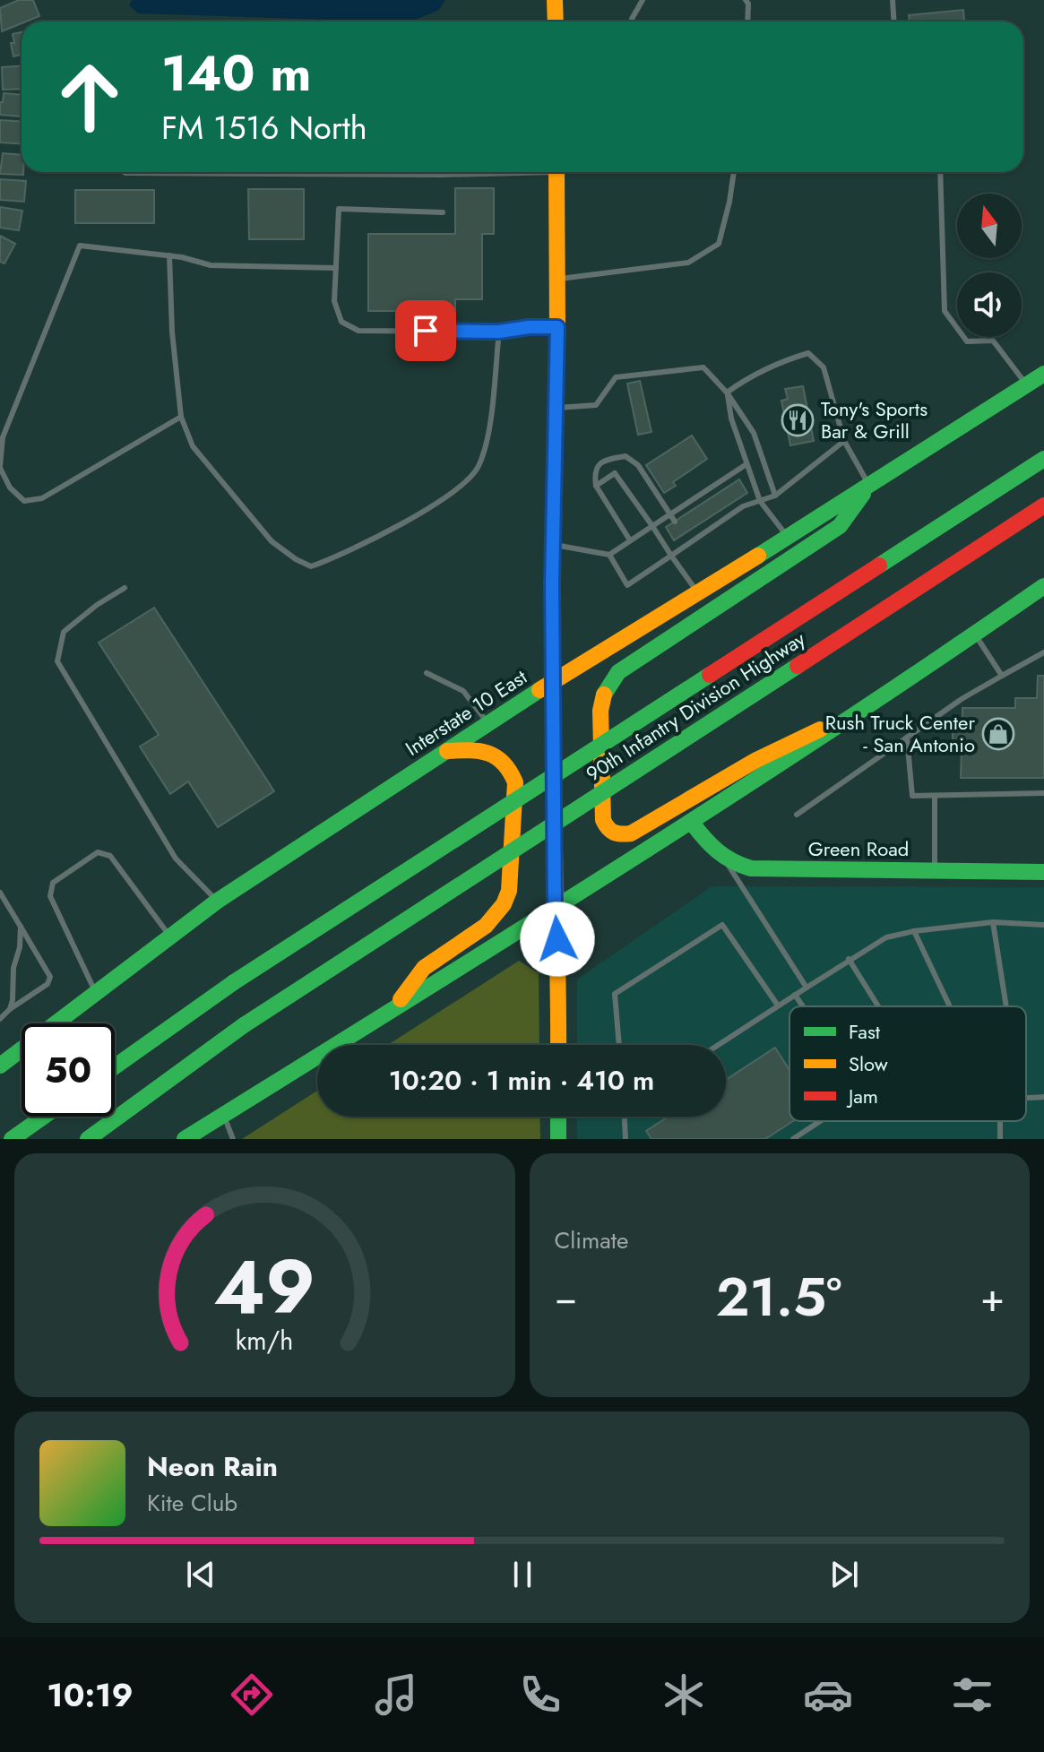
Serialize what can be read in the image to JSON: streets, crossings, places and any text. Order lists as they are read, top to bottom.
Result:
{
  "streets": {
    "main road": ["90th Infantry Division Highway", "Interstate 10 East", "Green Road"]
  },
  "places": {
    "restaurant": ["Tony's Sports Bar & Grill"],
    "shop": ["Rush Truck Center - San Antonio"]
  },
  "legend": ["Fast", "Slow", "Jam"],
  "north": "top",
  "page": {
    "turn": ["140 m", "FM 1516 North"],
    "limit": "50",
    "trip": "10:20 · 1 min · 410 m",
    "tile": "Climate",
    "heat": ["−", "21.5°", "+"],
    "song": ["Neon Rain", "Kite Club"],
    "tabs": "10:19",
    "gauge": ["49", "km/h"]
  }
}
